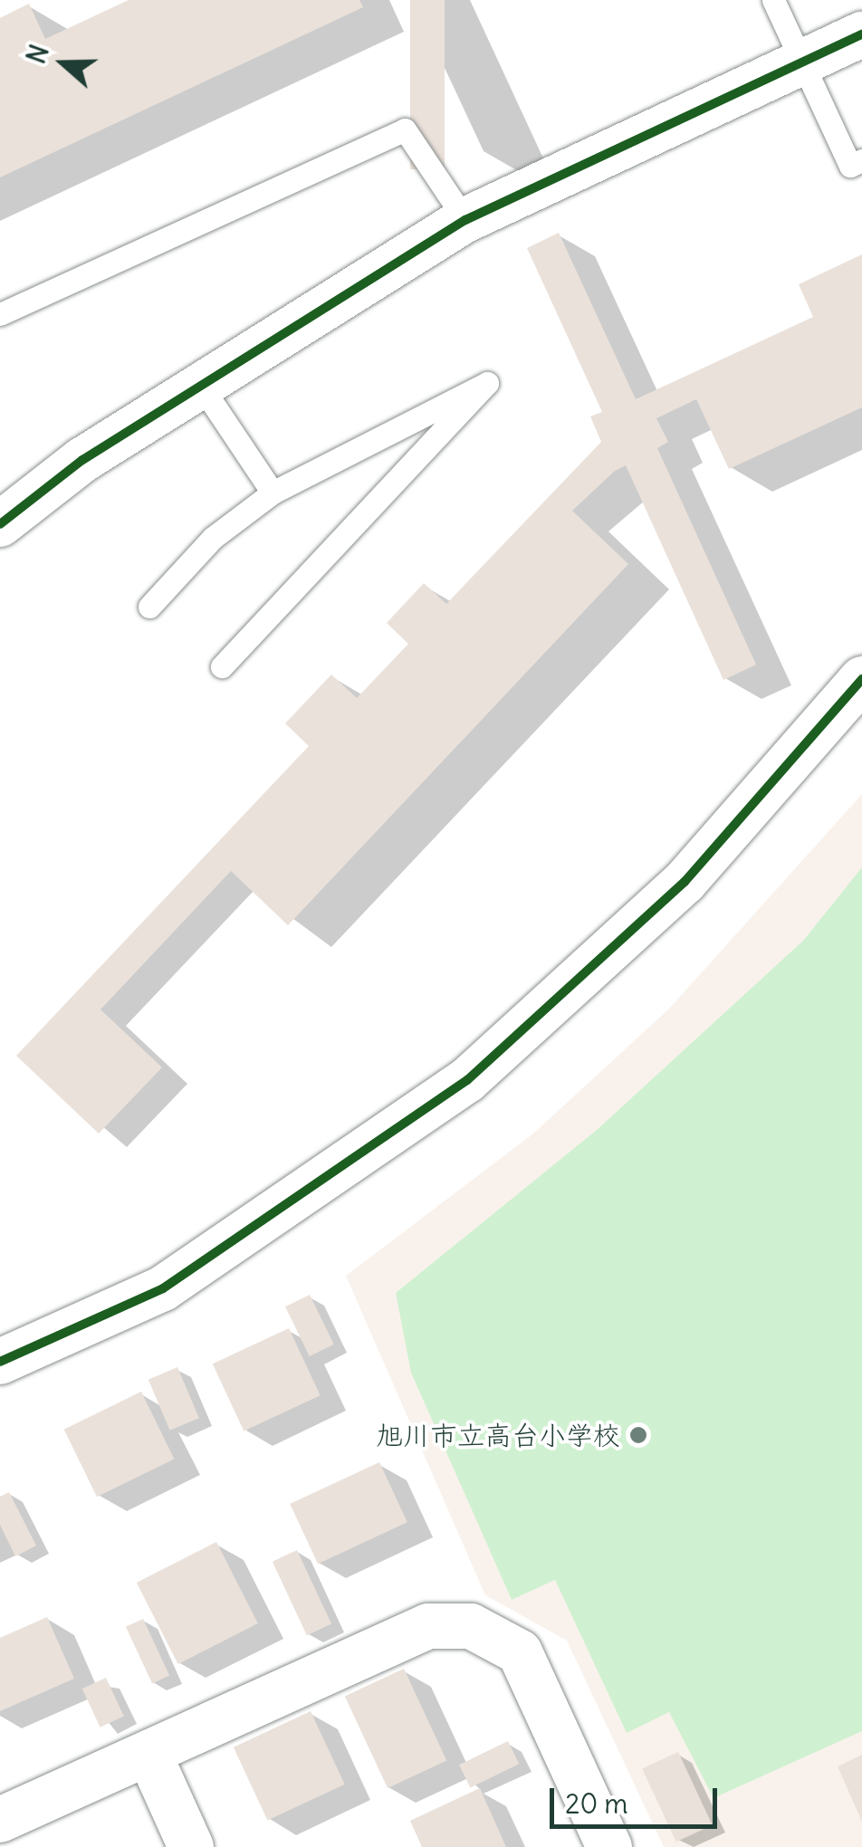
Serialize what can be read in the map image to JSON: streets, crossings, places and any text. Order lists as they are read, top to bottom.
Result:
{
  "places": ["旭川市立高台小学校"],
  "scale_bar": "20 m",
  "north": "left"
}
